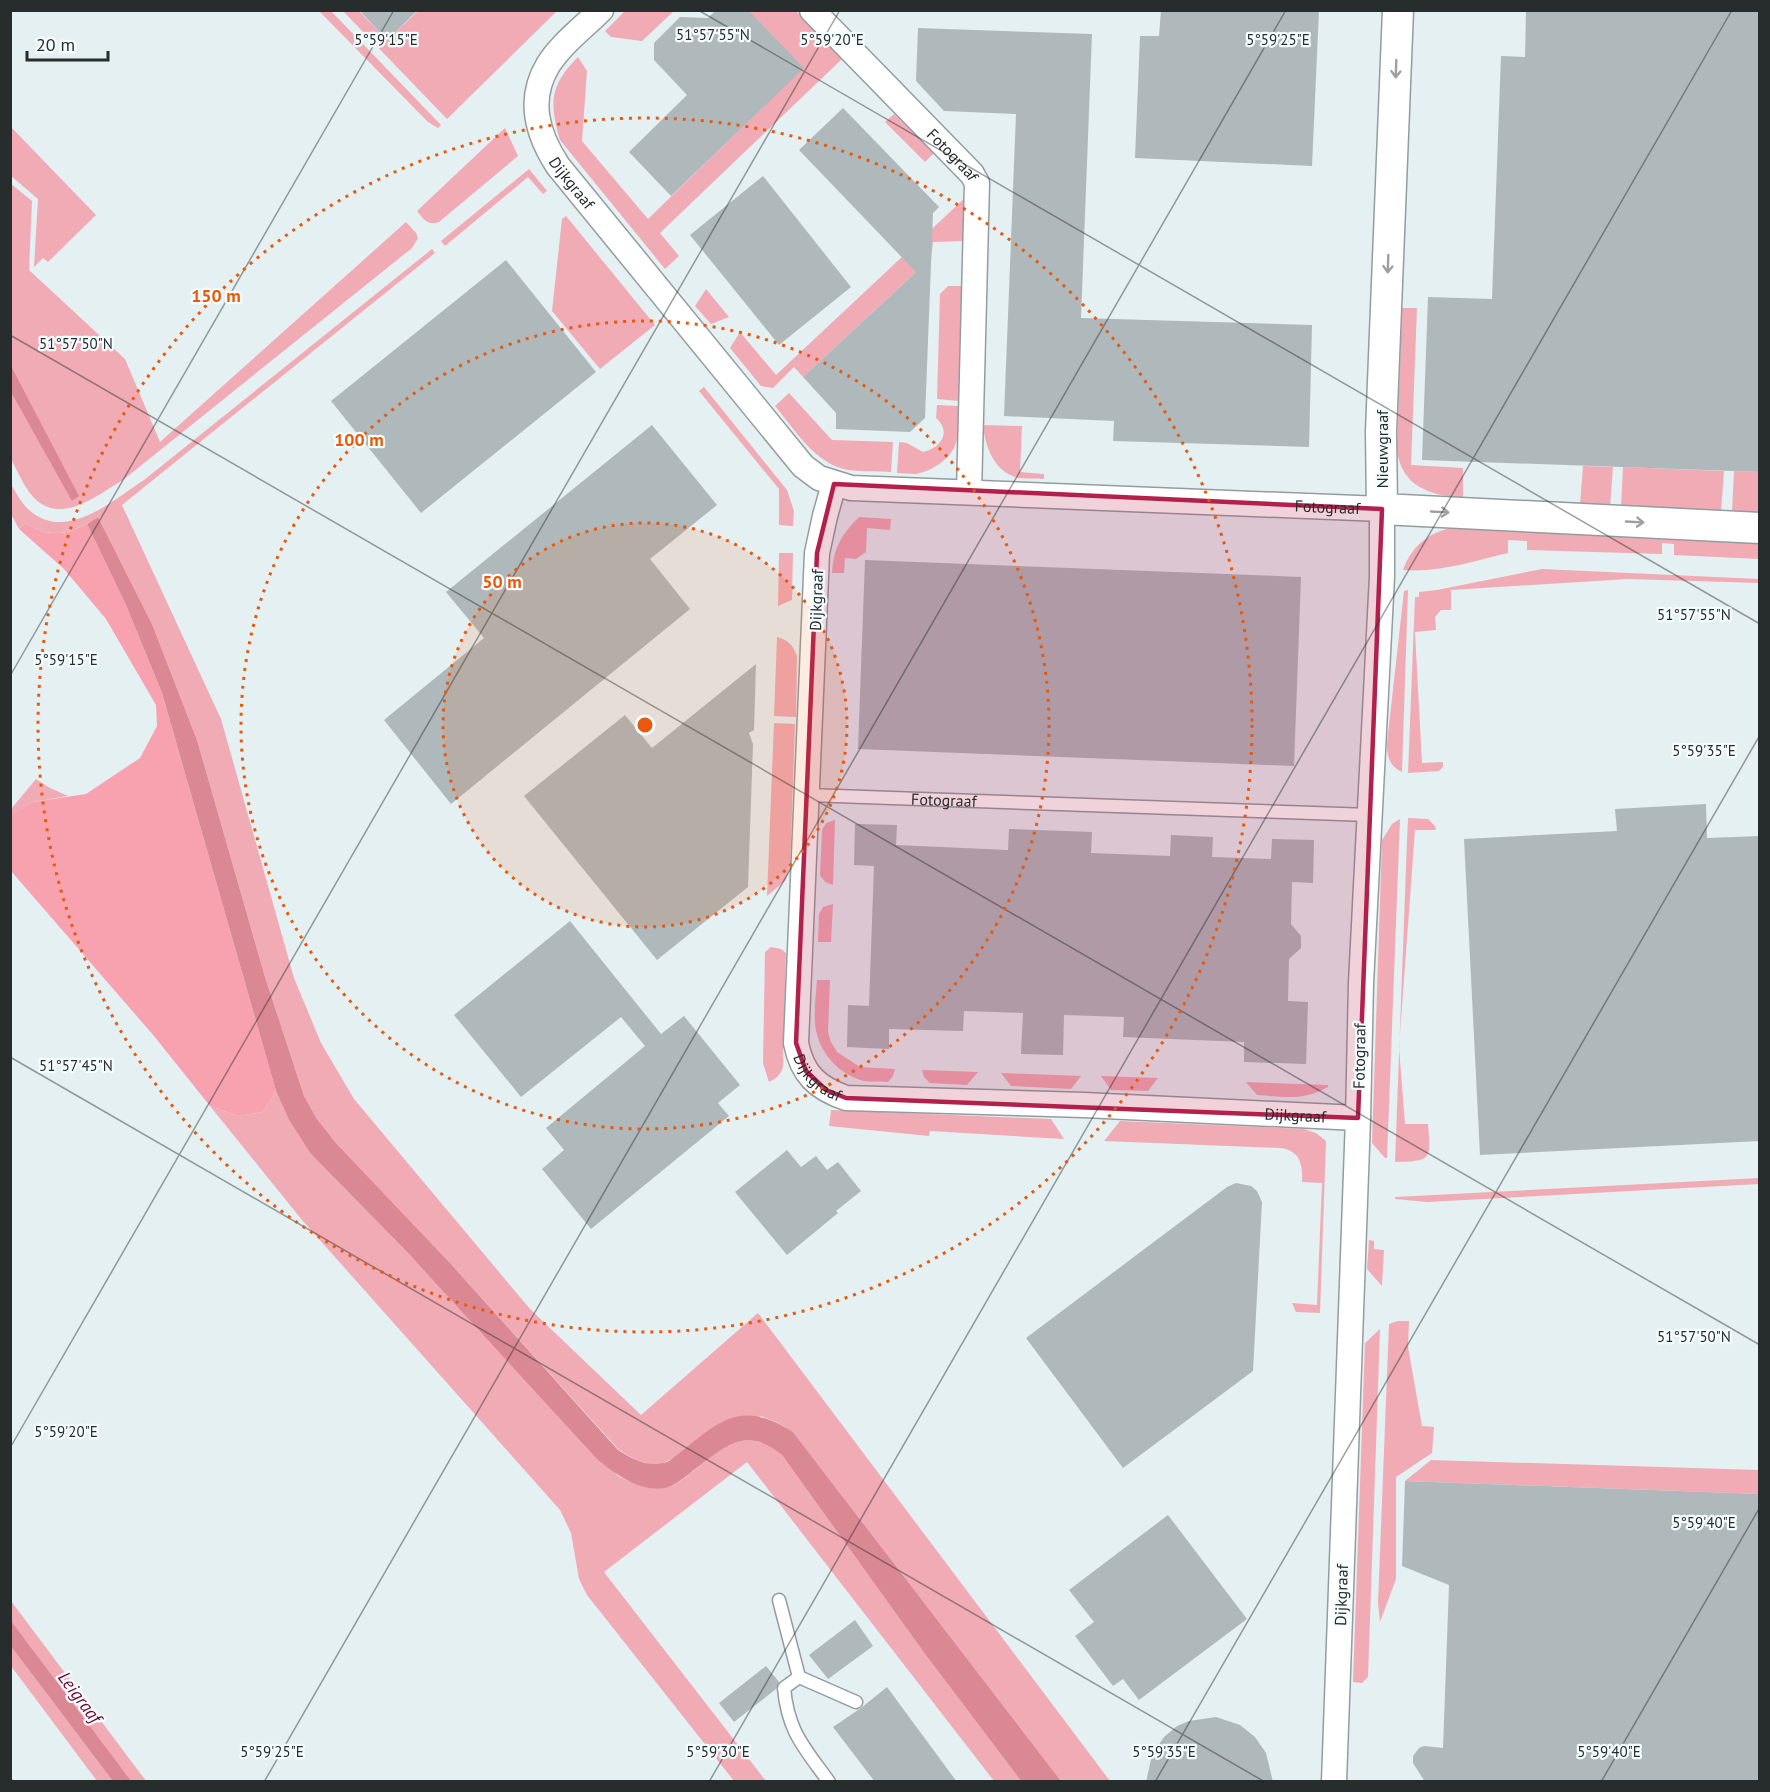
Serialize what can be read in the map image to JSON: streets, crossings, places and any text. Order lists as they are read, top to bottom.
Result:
{
  "streets": {
    "street": ["Fotograaf", "Dijkgraaf", "Nieuwgraaf"]
  },
  "crossings": [
    ["Fotograaf", "Dijkgraaf"],
    ["Fotograaf", "Nieuwgraaf"]
  ],
  "water": ["Leigraaf"],
  "scale_bar": "20 m",
  "coordinates": [
    "51°57'55\"N",
    "5°59'25\"E",
    "5°59'15\"E",
    "5°59'20\"E",
    "51°57'50\"N",
    "5°59'35\"E",
    "51°57'45\"N",
    "5°59'40\"E",
    "5°59'30\"E"
  ],
  "rings": ["150 m", "100 m", "50 m"]
}
